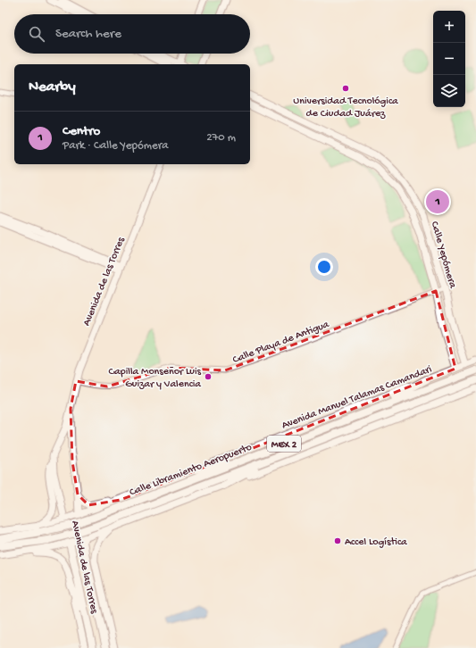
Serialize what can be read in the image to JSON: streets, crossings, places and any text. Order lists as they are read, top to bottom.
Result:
{
  "streets": {
    "highway": ["Avenida de las Torres", "MEX 2", "Calle Libramiento Aeropuerto"],
    "main road": ["Calle Yepómera", "Avenida Manuel Talamas Camandari"],
    "street": ["Calle Playa de Antigua"]
  },
  "crossings": [
    ["Calle Yepómera", "Calle Playa de Antigua"],
    ["Calle Yepómera", "Avenida Manuel Talamas Camandari"],
    ["Avenida de las Torres", "Calle Playa de Antigua"],
    ["Avenida de las Torres", "Avenida Manuel Talamas Camandari"],
    ["Avenida Manuel Talamas Camandari", "MEX 2"],
    ["Avenida Manuel Talamas Camandari", "Calle Libramiento Aeropuerto"],
    ["MEX 2", "Calle Libramiento Aeropuerto"]
  ],
  "places": ["Universidad Tecnológica de Ciudad Juárez", "Capilla Monseñor Luis Guizar y Valencia", "Accel Logística"],
  "page": {
    "map_buttons": ["+", "−"],
    "search": "Search here",
    "heading": "Nearby",
    "list": [
      {
        "mark": "1",
        "name": "Centro",
        "note": "Park · Calle Yepómera",
        "value": "270 m"
      }
    ],
    "pins": "1"
  }
}
